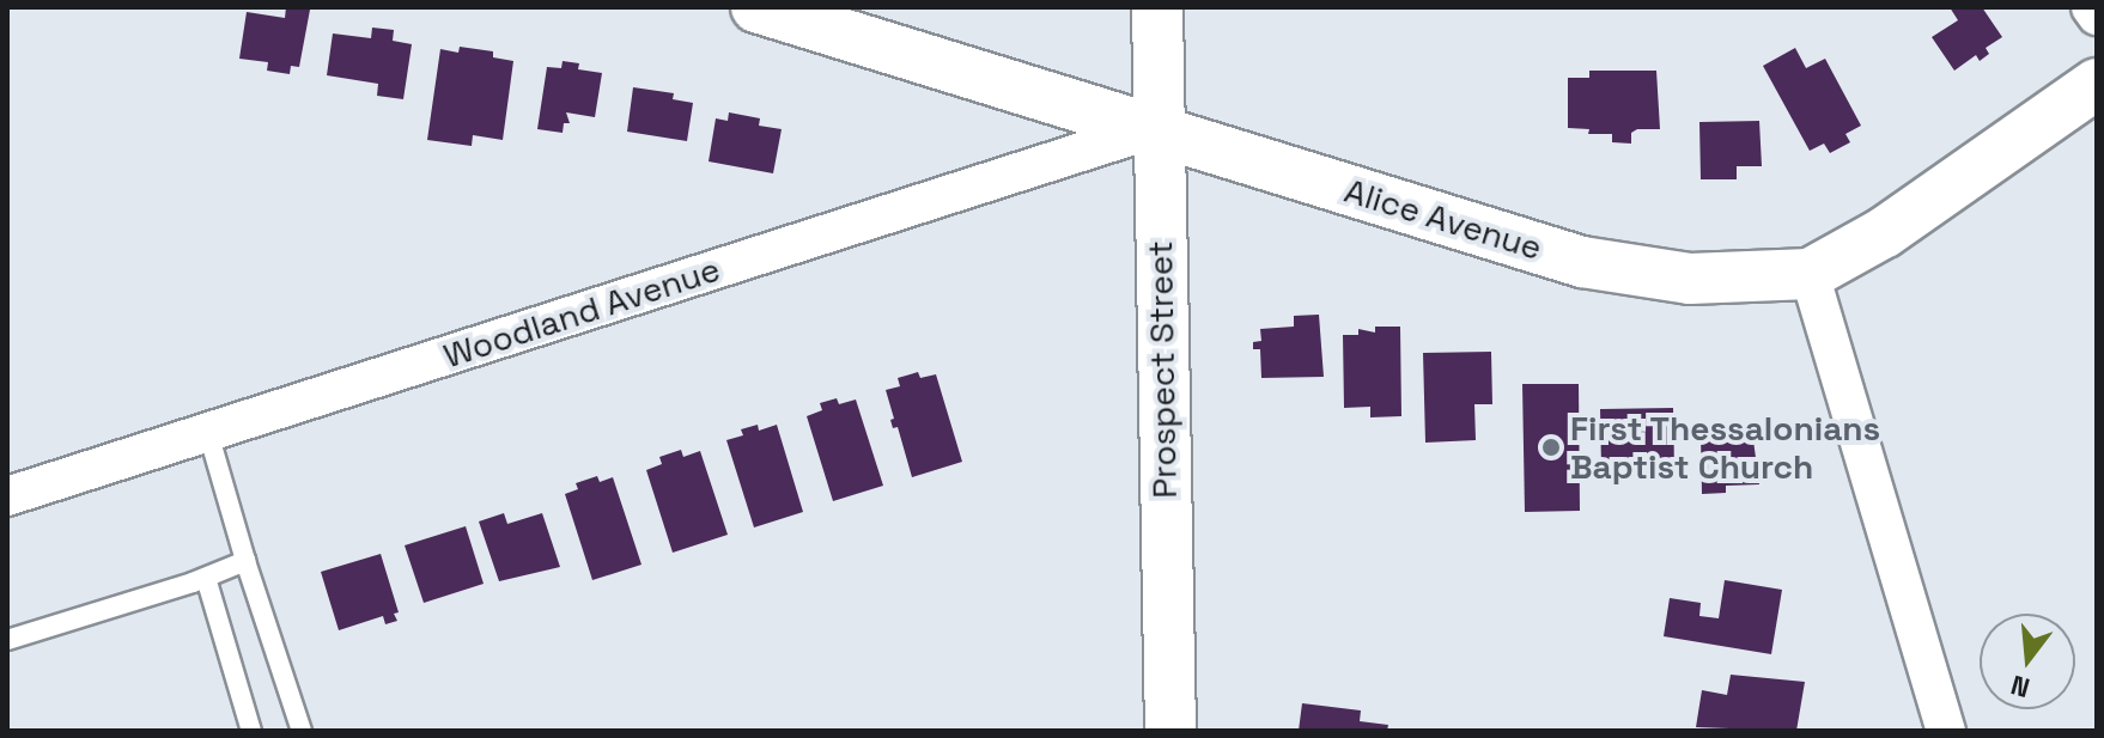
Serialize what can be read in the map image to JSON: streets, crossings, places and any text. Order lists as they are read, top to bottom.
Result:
{
  "streets": {
    "street": ["Alice Avenue", "Woodland Avenue", "Prospect Street"]
  },
  "crossings": [
    ["Alice Avenue", "Woodland Avenue"],
    ["Alice Avenue", "Prospect Street"],
    ["Woodland Avenue", "Prospect Street"]
  ],
  "places": ["First Thessalonians Baptist Church"],
  "north": "bottom"
}
